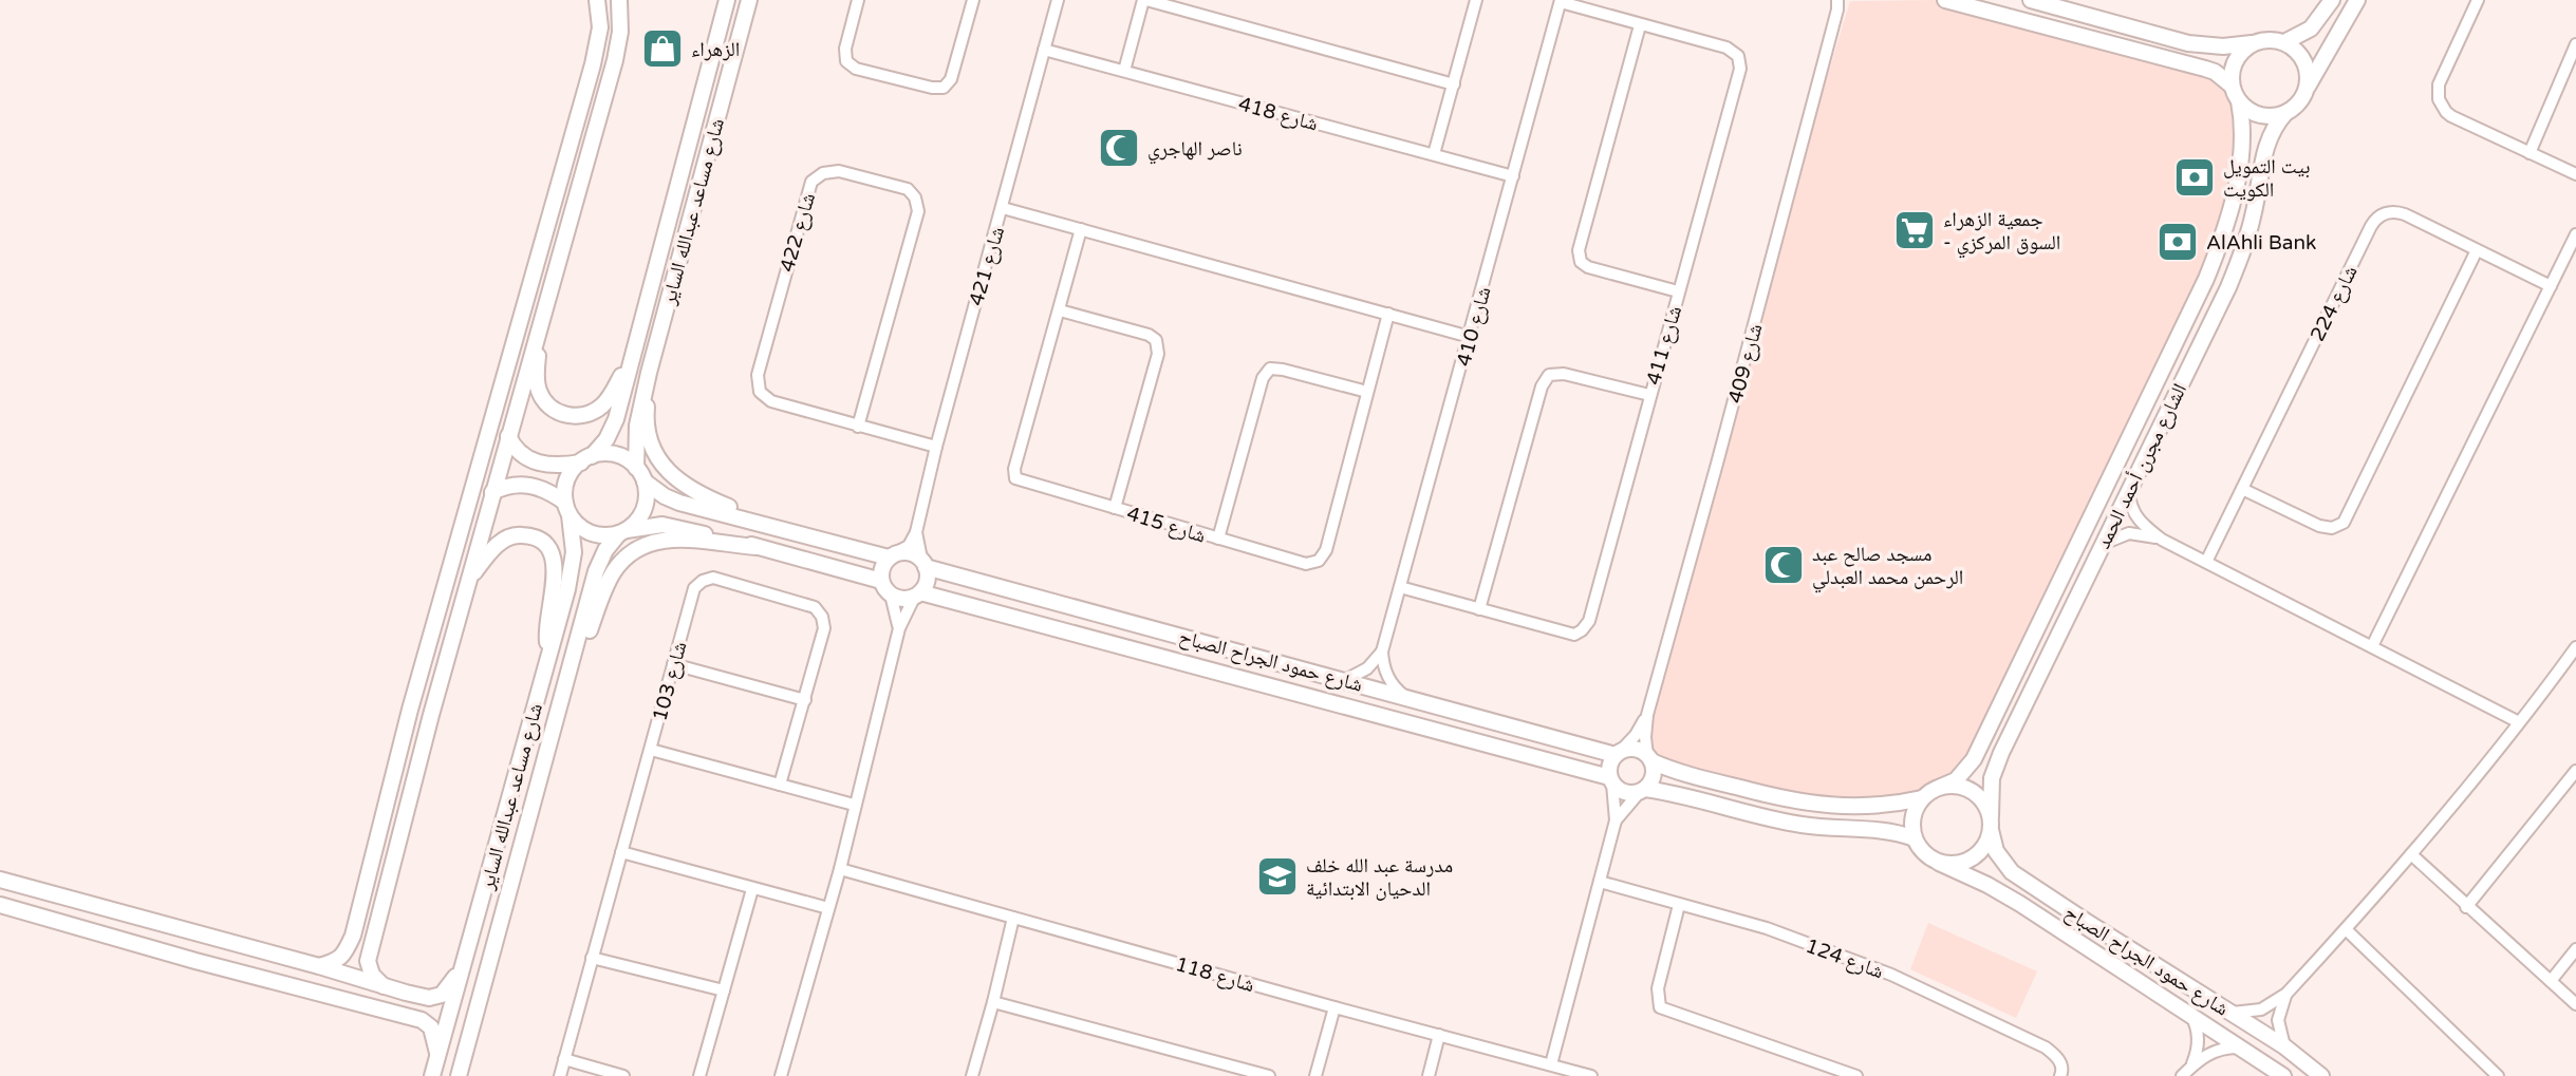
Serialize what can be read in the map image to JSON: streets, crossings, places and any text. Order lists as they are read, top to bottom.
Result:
{
  "streets": {
    "street": [
      "شارع 418",
      "شارع مساعد عبدالله الساير",
      "شارع 422",
      "شارع 421",
      "شارع 224",
      "شارع 410",
      "شارع 411",
      "شارع 409",
      "الشارع مجرن أحمد الحمد",
      "شارع 415",
      "شارع حمود الجراح الصباح",
      "شارع 103",
      "شارع 124",
      "شارع 118"
    ]
  },
  "crossings": [
    ["شارع 418", "شارع 421"],
    ["شارع 418", "شارع 410"],
    ["شارع 422", "شارع 421"],
    ["شارع 421", "شارع حمود الجراح الصباح"],
    ["شارع 410", "شارع 411"],
    ["شارع 409", "شارع حمود الجراح الصباح"],
    ["الشارع مجرن أحمد الحمد", "شارع حمود الجراح الصباح"]
  ],
  "places": {
    "shop": ["الزهراء"],
    "mosque": ["ناصر الهاجري", "مسجد صالح عبد الرحمن محمد العبدلي"],
    "bank": ["بيت التمويل الكويت", "AlAhli Bank"],
    "supermarket": ["جمعية الزهراء - السوق المركزي"],
    "school or university": ["مدرسة عبد الله خلف الدحيان الابتدائية"]
  }
}
